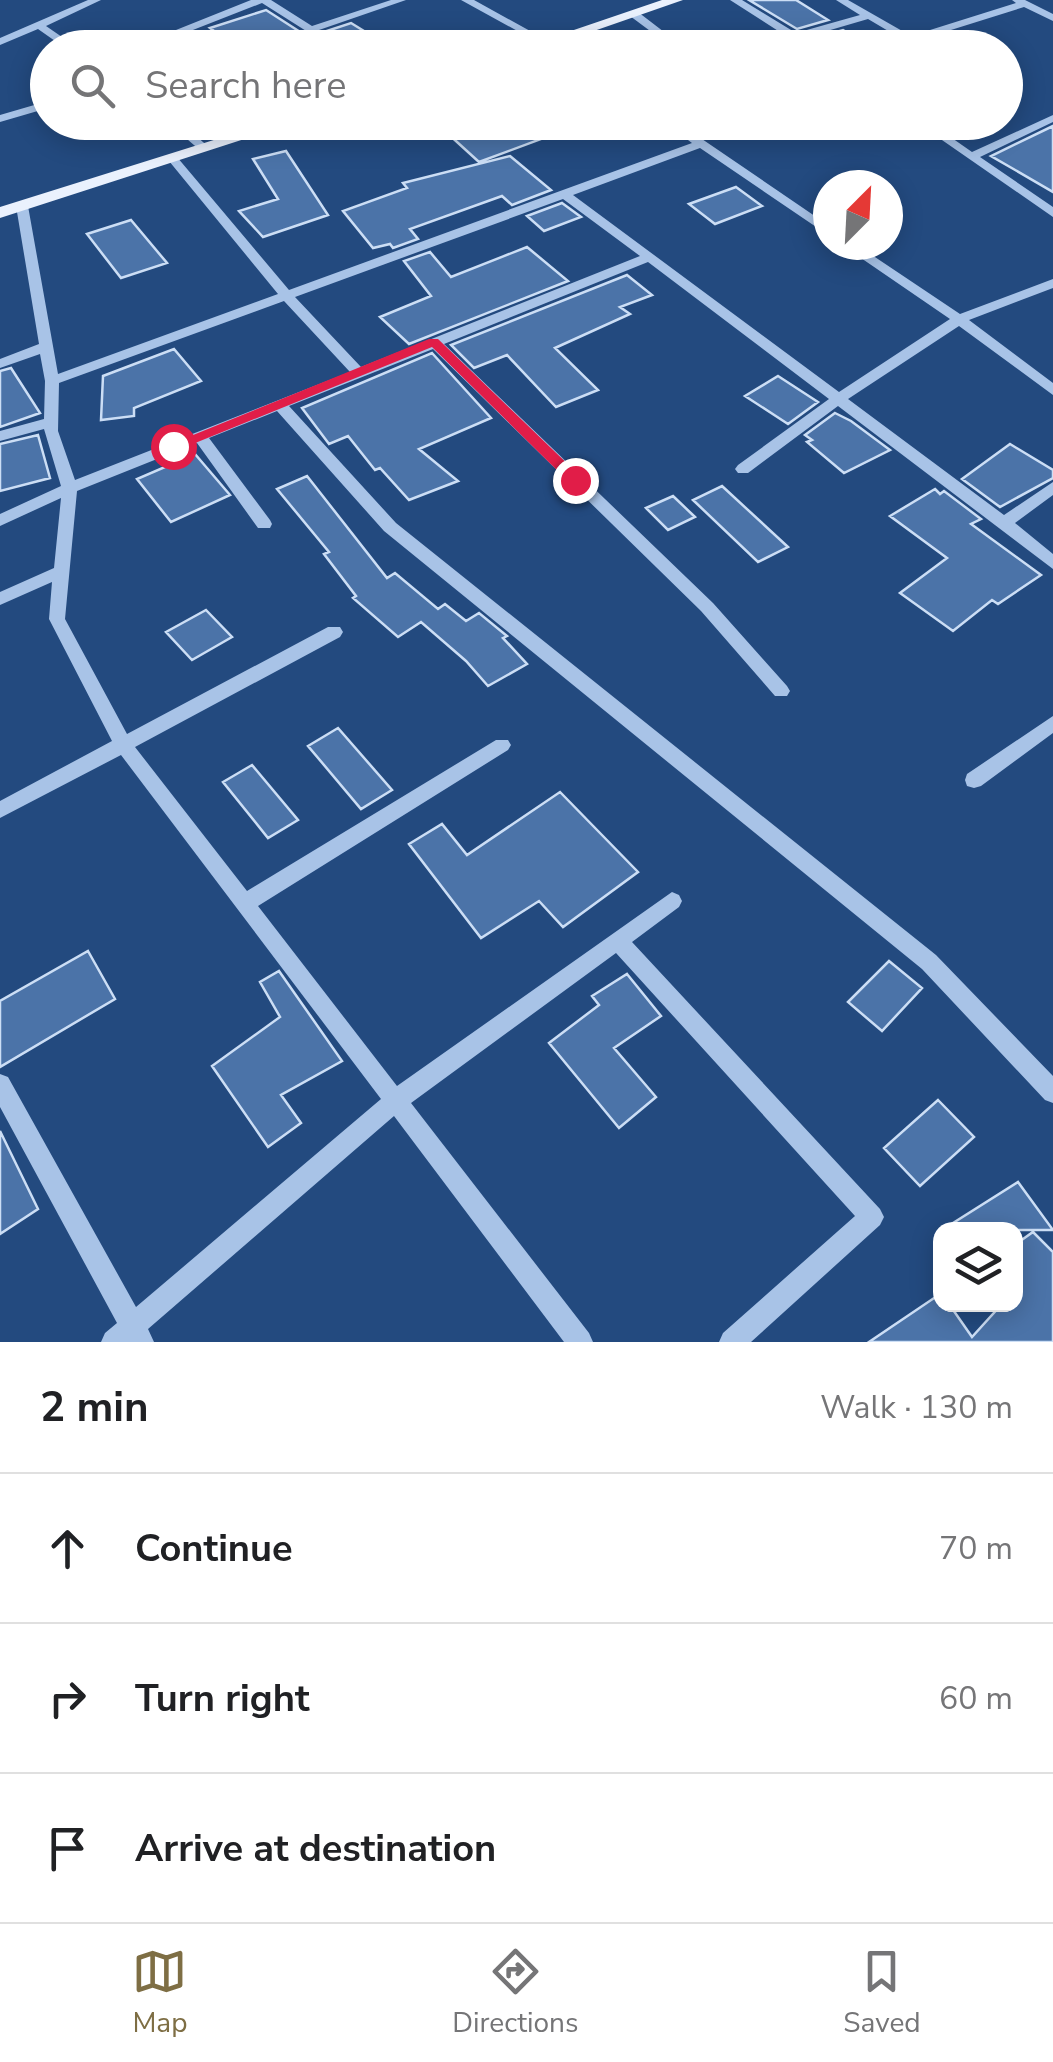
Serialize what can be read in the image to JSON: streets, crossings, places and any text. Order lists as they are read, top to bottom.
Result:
{
  "north": "top right",
  "page": {
    "search": "Search here",
    "heading": ["2 min", "Walk · 130 m"],
    "list": [
      ["Continue", "70 m"],
      ["Turn right", "60 m"],
      "Arrive at destination"
    ],
    "nav": ["Map", "Directions", "Saved"]
  }
}
